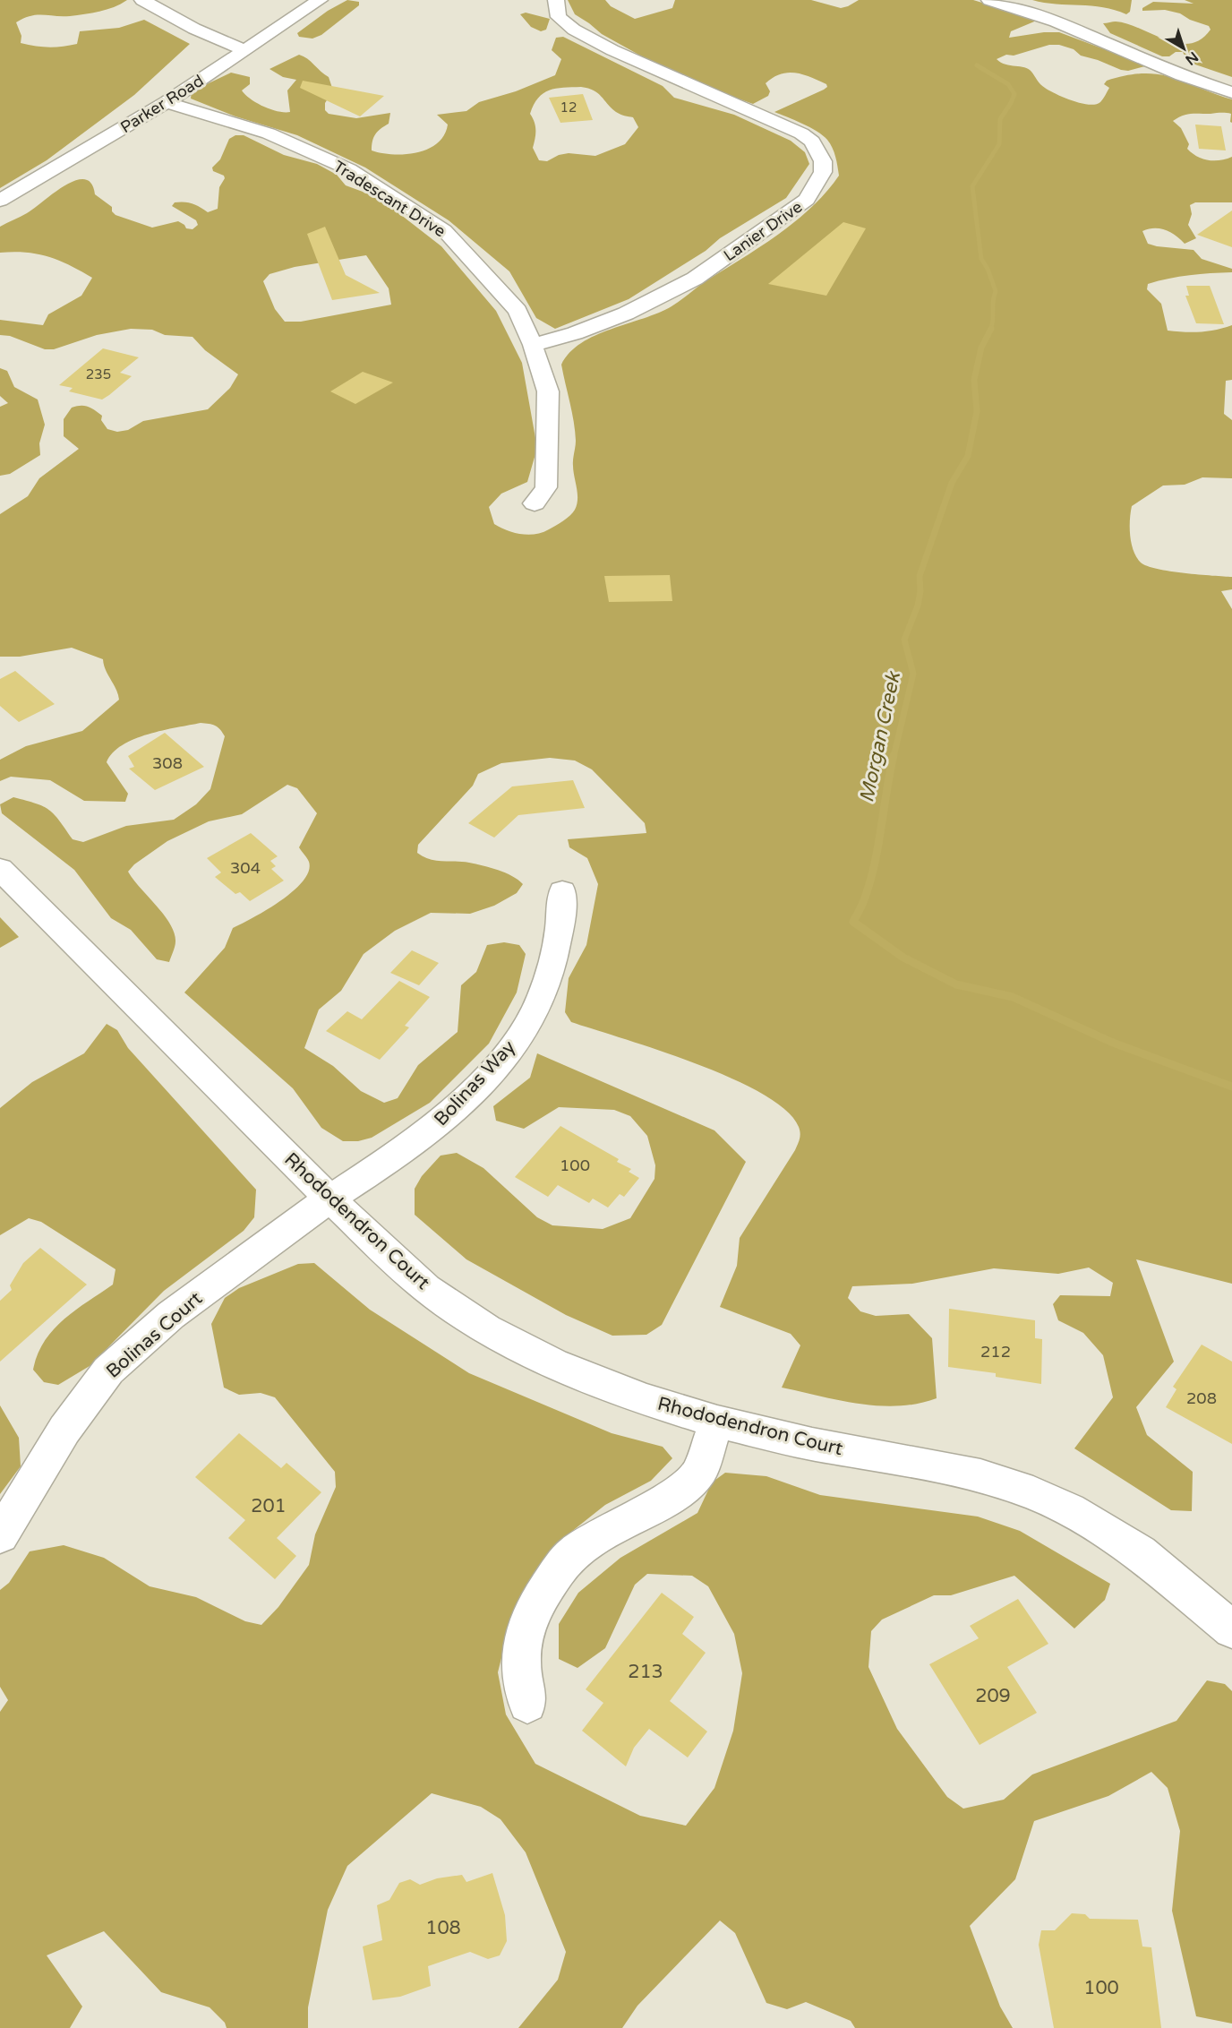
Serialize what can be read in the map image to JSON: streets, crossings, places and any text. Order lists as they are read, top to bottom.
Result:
{
  "streets": {
    "street": [
      "Parker Road",
      "Tradescant Drive",
      "Lanier Drive",
      "Bolinas Way",
      "Rhododendron Court",
      "Bolinas Court"
    ]
  },
  "crossings": [
    ["Parker Road", "Tradescant Drive"],
    ["Tradescant Drive", "Lanier Drive"],
    ["Bolinas Way", "Rhododendron Court"],
    ["Bolinas Way", "Bolinas Court"],
    ["Rhododendron Court", "Bolinas Court"]
  ],
  "water": ["Morgan Creek"],
  "house_numbers": [
    "12",
    "235",
    "308",
    "304",
    "100",
    "212",
    "208",
    "201",
    "213",
    "209",
    "108",
    "100"
  ],
  "north": "bottom right"
}
